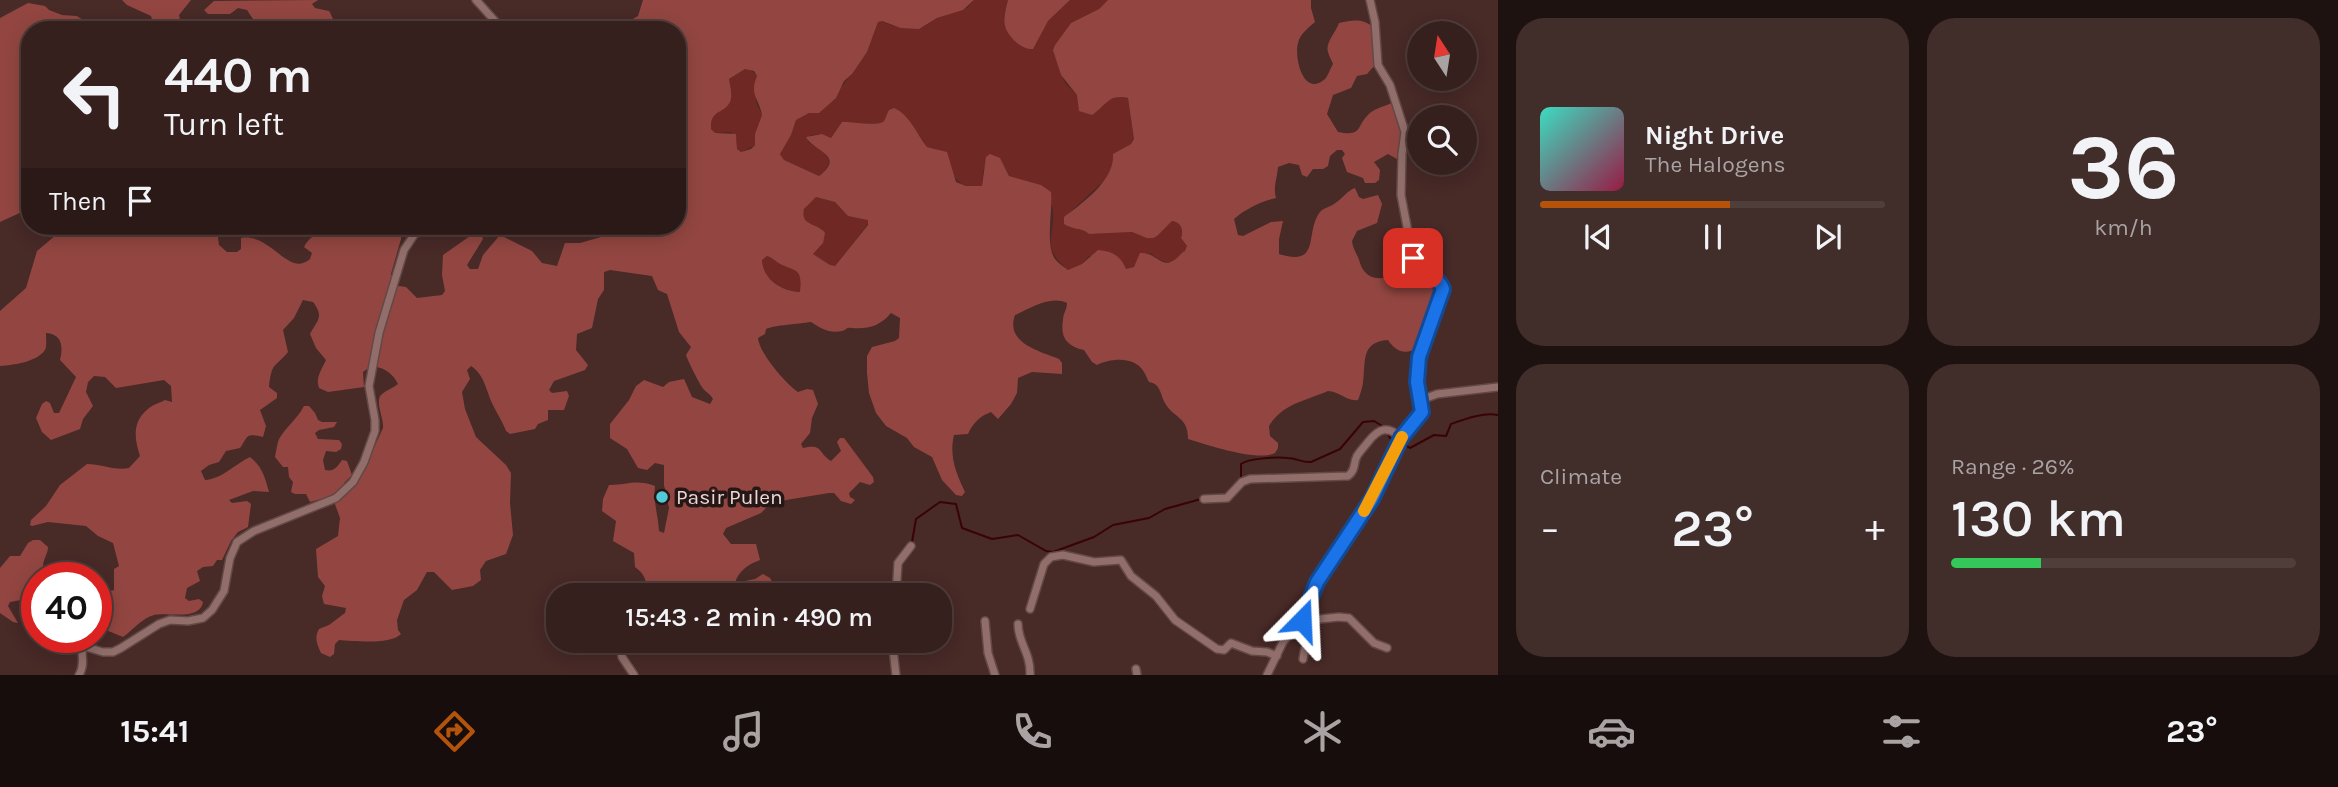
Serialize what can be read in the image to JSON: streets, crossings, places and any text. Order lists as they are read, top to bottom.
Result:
{
  "places": ["Pasir Pulen"],
  "north": "top",
  "page": {
    "tile": [
      ["36", "km/h"],
      "Climate",
      ["Range · 26%", "130 km"]
    ],
    "turn": ["440 m", "Turn left"],
    "song": ["Night Drive", "The Halogens"],
    "then": "Then",
    "heat": ["−", "23°", "+"],
    "limit": "40",
    "trip": "15:43 · 2 min · 490 m",
    "tabs": ["15:41", "23°"]
  }
}
